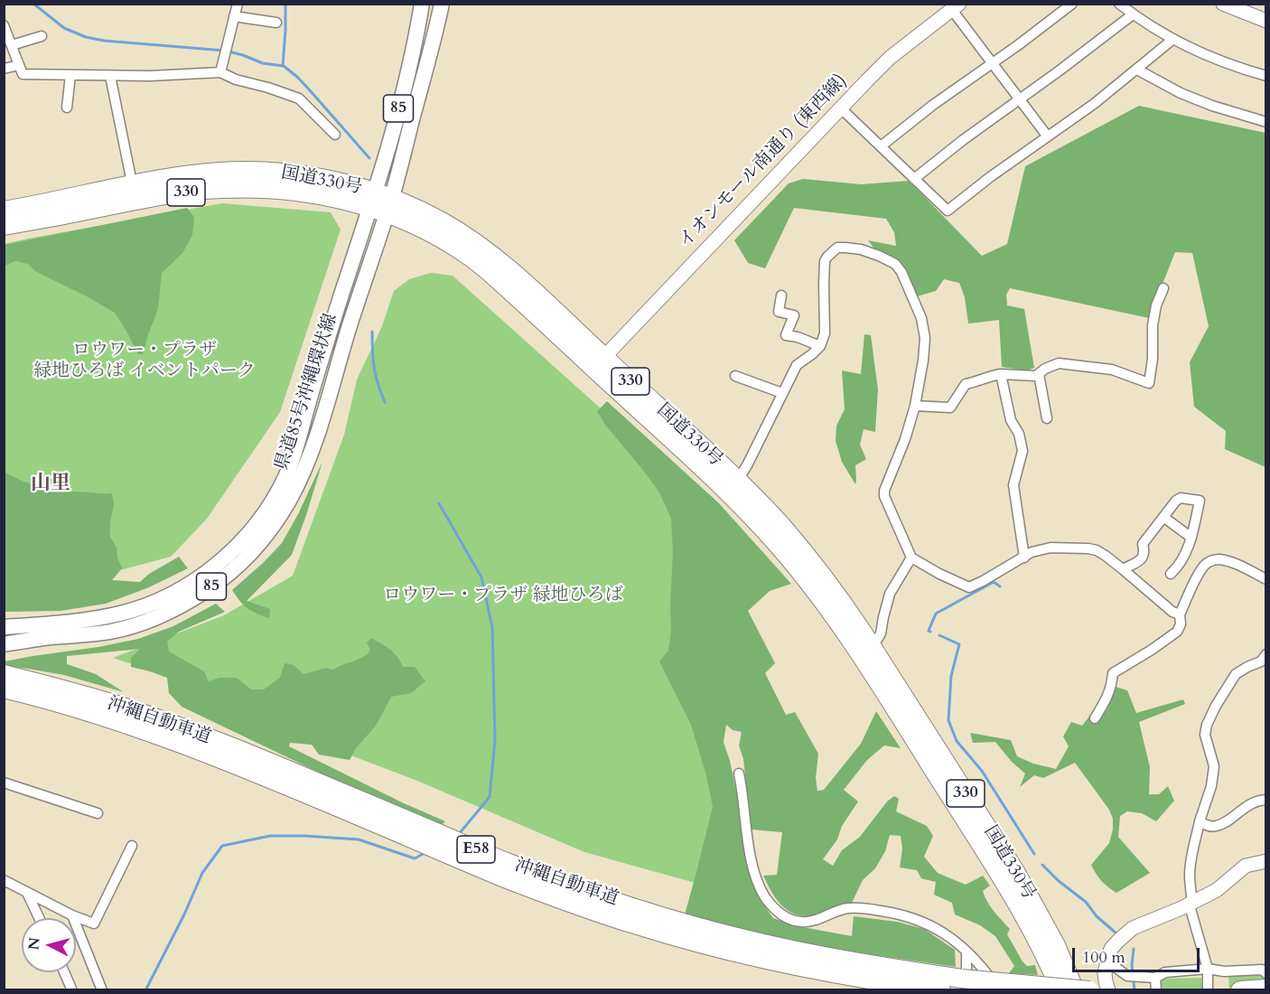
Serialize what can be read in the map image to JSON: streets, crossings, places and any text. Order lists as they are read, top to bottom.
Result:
{
  "streets": {
    "highway": [
      "国道330号",
      "330",
      "沖縄自動車道",
      "E58"
    ],
    "main road": ["85", "県道85号沖縄環状線"],
    "street": ["イオンモール南通り (東西線)"]
  },
  "crossings": [
    ["イオンモール南通り (東西線)", "国道330号"],
    ["国道330号", "県道85号沖縄環状線"]
  ],
  "districts": ["山里"],
  "parks": ["ロウワー・プラザ 緑地ひろば イベントパーク", "ロウワー・プラザ 緑地ひろば"],
  "scale_bar": "100 m",
  "north": "left"
}
